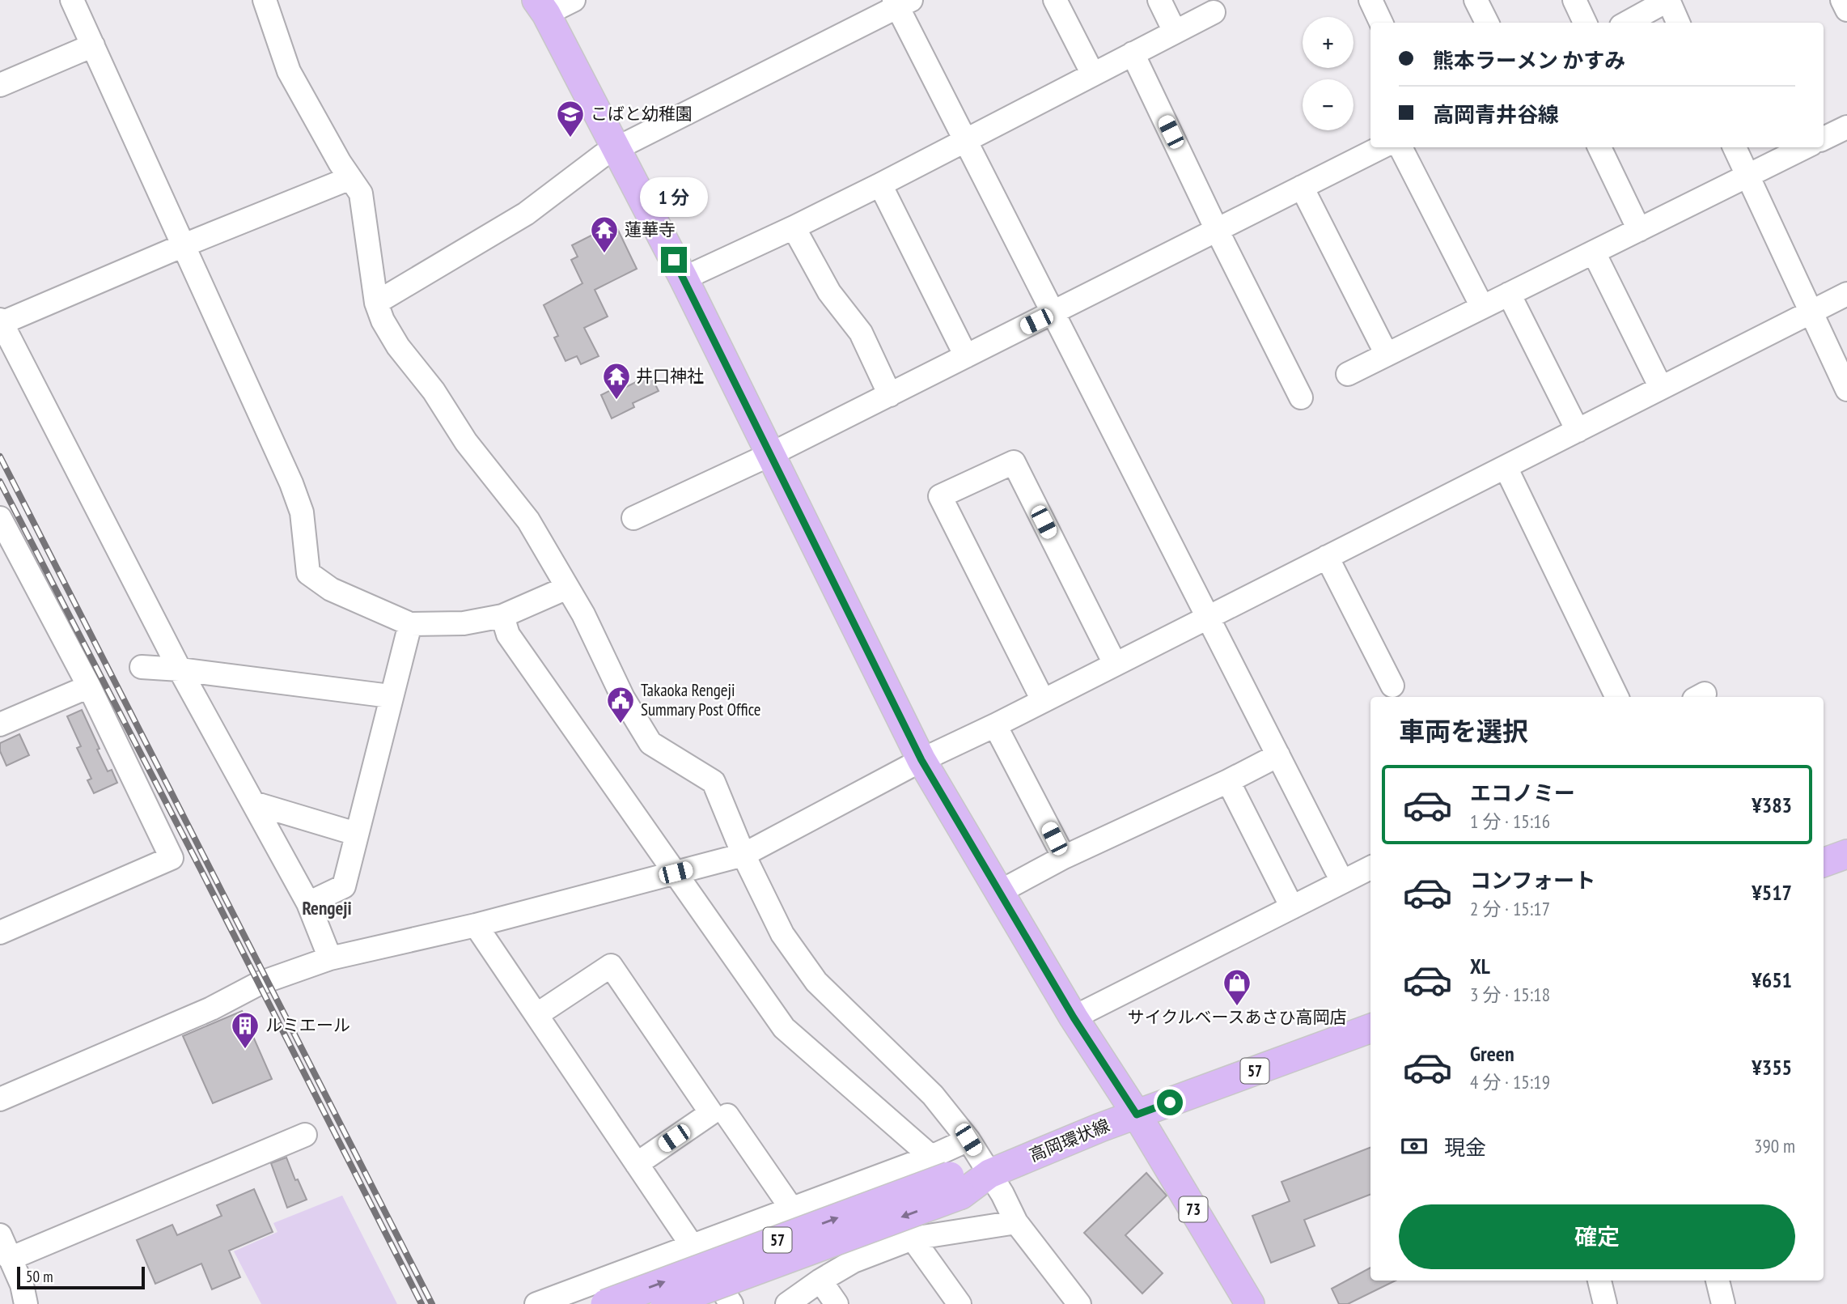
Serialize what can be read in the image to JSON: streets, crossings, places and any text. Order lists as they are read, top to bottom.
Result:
{
  "streets": {
    "main road": ["57", "高岡環状線", "73"]
  },
  "crossings": [
    ["高岡環状線", "73"]
  ],
  "districts": ["Rengeji"],
  "places": {
    "school or university": ["こばと幼稚園"],
    "temple": ["蓮華寺", "井口神社"],
    "public building": ["Takaoka Rengeji Summary Post Office"],
    "shop": ["サイクルベースあさひ高岡店"],
    "building": ["ルミエール"]
  },
  "scale_bar": "50 m",
  "page": {
    "map_buttons": ["+", "−"],
    "banner": ["熊本ラーメン かすみ", "高岡青井谷線"],
    "bubble": "1 分",
    "heading": "車両を選択",
    "list": [
      {
        "name": "エコノミー",
        "note": "1 分 · 15:16",
        "value": "¥383"
      },
      {
        "name": "コンフォート",
        "note": "2 分 · 15:17",
        "value": "¥517"
      },
      {
        "name": "XL",
        "note": "3 分 · 15:18",
        "value": "¥651"
      },
      {
        "name": "Green",
        "note": "4 分 · 15:19",
        "value": "¥355"
      }
    ],
    "pay": ["現金", "390 m"],
    "buttons": "確定",
    "scale": "50 m"
  }
}
